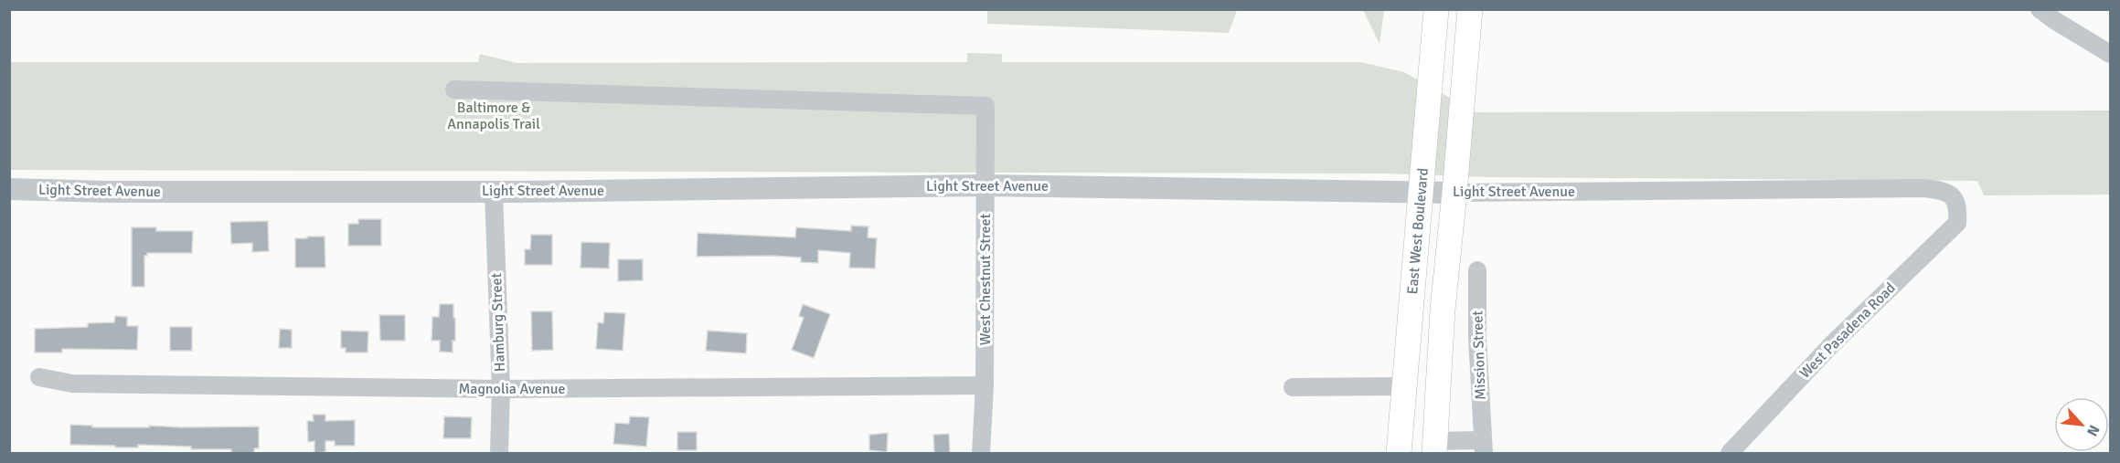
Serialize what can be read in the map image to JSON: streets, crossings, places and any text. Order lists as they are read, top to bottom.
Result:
{
  "streets": {
    "main road": ["East West Boulevard"],
    "street": [
      "Light Street Avenue",
      "West Chestnut Street",
      "Hamburg Street",
      "West Pasadena Road",
      "Mission Street",
      "Magnolia Avenue"
    ]
  },
  "crossings": [
    ["Light Street Avenue", "East West Boulevard"],
    ["Light Street Avenue", "West Chestnut Street"],
    ["Light Street Avenue", "Hamburg Street"],
    ["Light Street Avenue", "West Pasadena Road"],
    ["East West Boulevard", "Mission Street"],
    ["West Chestnut Street", "Magnolia Avenue"],
    ["Hamburg Street", "Magnolia Avenue"]
  ],
  "parks": ["Baltimore & Annapolis Trail"],
  "north": "bottom right"
}
